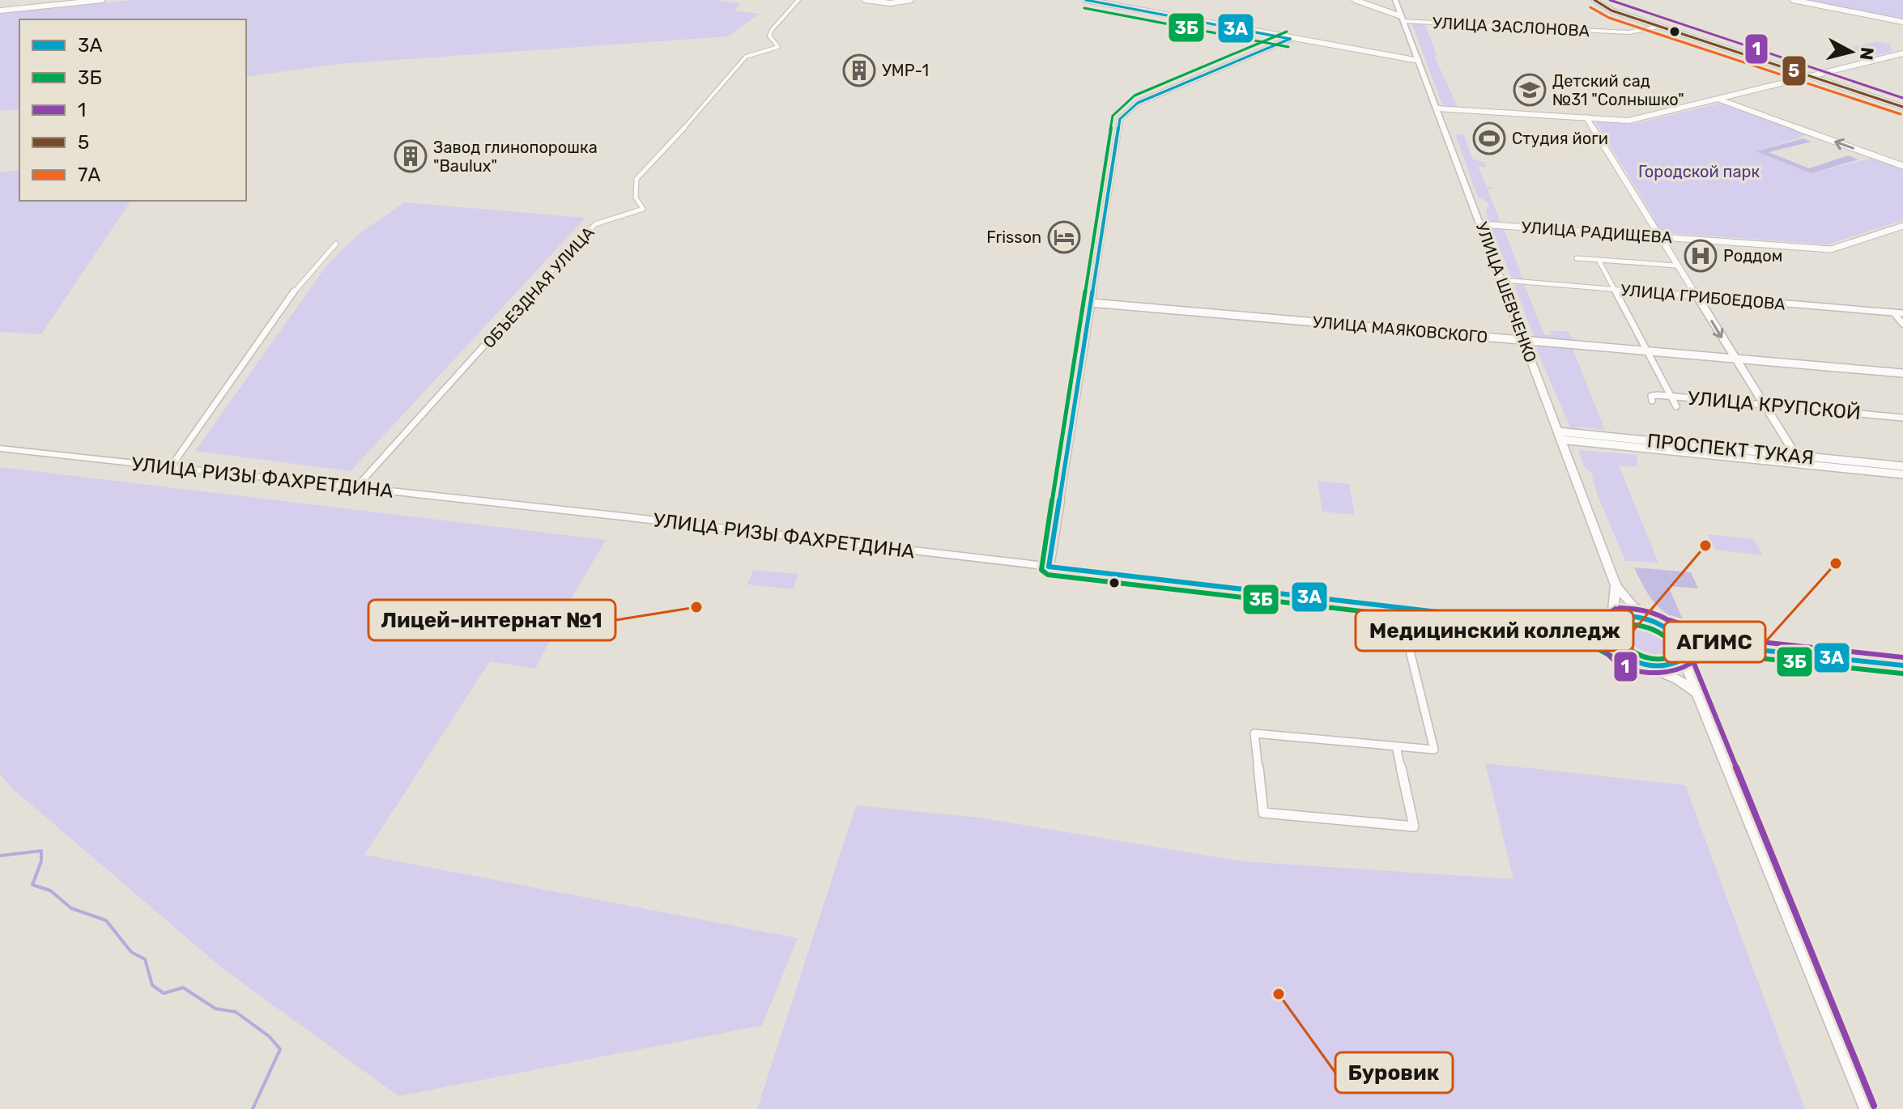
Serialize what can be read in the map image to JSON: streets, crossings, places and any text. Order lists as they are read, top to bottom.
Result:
{
  "streets": {
    "main road": ["УЛИЦА ШЕВЧЕНКО", "УЛИЦА РИЗЫ ФАХРЕТДИНА"],
    "street": [
      "УЛИЦА ЗАСЛОНОВА",
      "УЛИЦА РАДИЩЕВА",
      "ОБЪЕЗДНАЯ УЛИЦА",
      "УЛИЦА ГРИБОЕДОВА",
      "УЛИЦА МАЯКОВСКОГО",
      "УЛИЦА КРУПСКОЙ",
      "ПРОСПЕКТ ТУКАЯ"
    ]
  },
  "crossings": [
    ["УЛИЦА ЗАСЛОНОВА", "УЛИЦА ШЕВЧЕНКО"],
    ["УЛИЦА РАДИЩЕВА", "УЛИЦА ШЕВЧЕНКО"],
    ["ОБЪЕЗДНАЯ УЛИЦА", "УЛИЦА РИЗЫ ФАХРЕТДИНА"],
    ["УЛИЦА ШЕВЧЕНКО", "УЛИЦА ГРИБОЕДОВА"],
    ["УЛИЦА ШЕВЧЕНКО", "УЛИЦА МАЯКОВСКОГО"],
    ["УЛИЦА ШЕВЧЕНКО", "ПРОСПЕКТ ТУКАЯ"]
  ],
  "parks": ["Городской парк"],
  "places": {
    "building": ["УМР-1", "Завод глинопорошка \"Baulux\""],
    "school or university": ["Детский сад №31 \"Солнышко\""],
    "sports": ["Студия йоги"],
    "hotel": ["Frisson"],
    "hospital": ["Роддом"],
    "other": [
      "Медицинский колледж",
      "АГИМС",
      "Лицей-интернат №1",
      "Буровик"
    ]
  },
  "lines": [
    "transit line 3А",
    "transit line 1",
    "transit line 5",
    "transit line 7А",
    "transit line 3Б"
  ],
  "legend": [
    "3А",
    "3Б",
    "1",
    "5",
    "7А"
  ],
  "north": "right"
}
